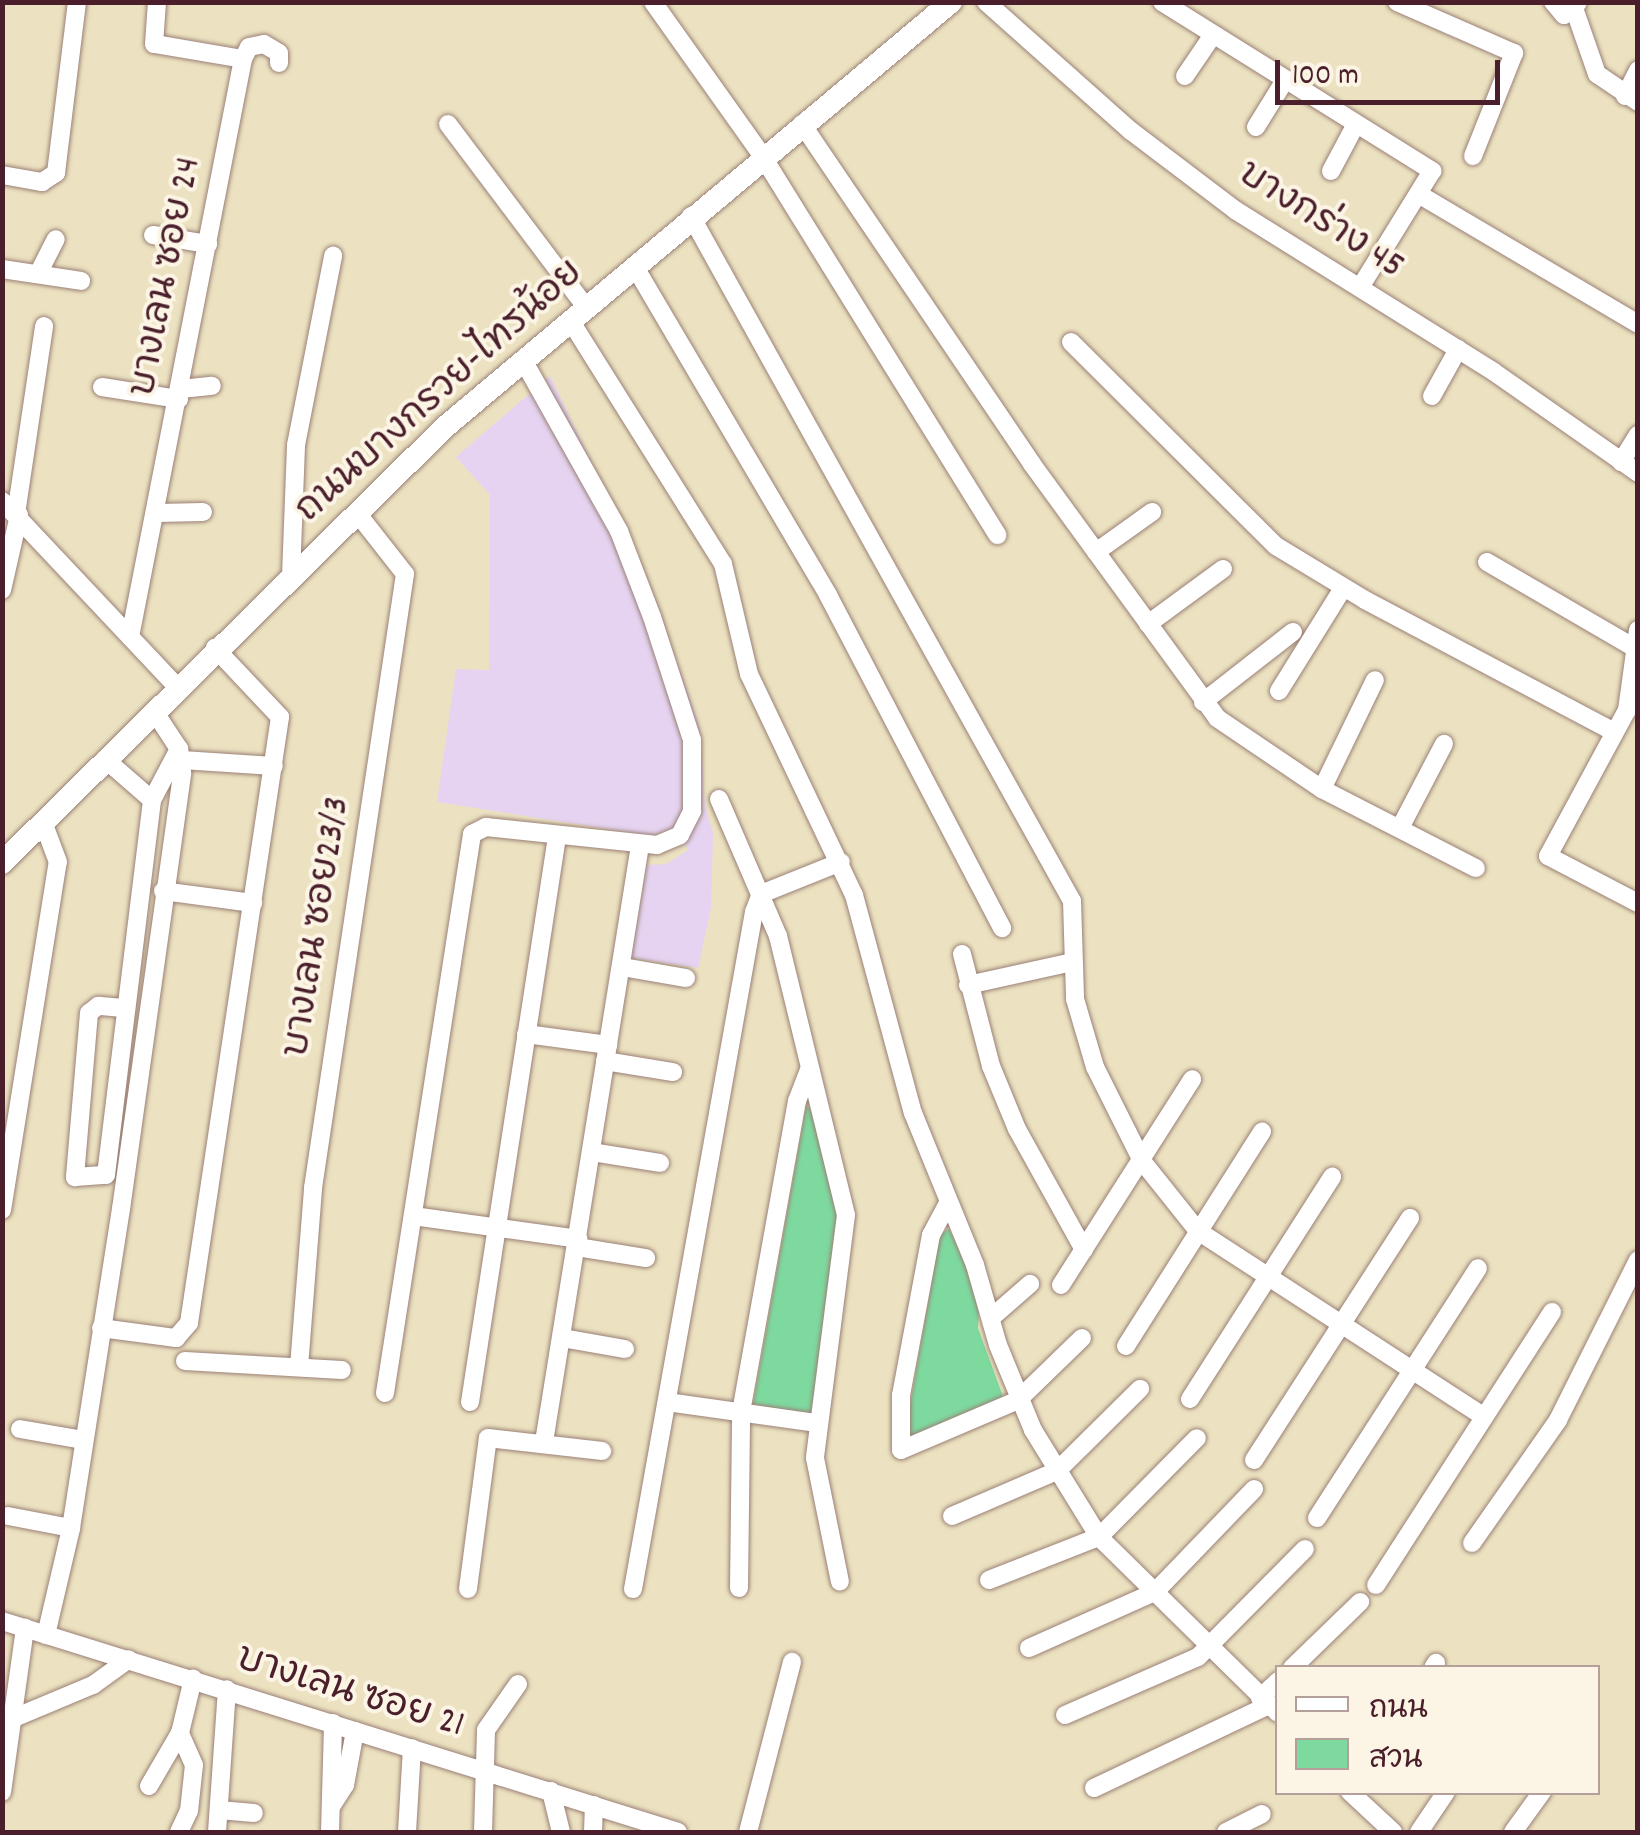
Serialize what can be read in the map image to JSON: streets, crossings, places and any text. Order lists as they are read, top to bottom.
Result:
{
  "streets": {
    "main road": ["ถนนบางกรวย-ไทรน้อย"],
    "street": [
      "บางกร่าง 45",
      "บางเลน ซอย 24",
      "บางเลน ซอย23/3",
      "บางเลน ซอย 21"
    ]
  },
  "crossings": [
    ["ถนนบางกรวย-ไทรน้อย", "บางเลน ซอย23/3"]
  ],
  "legend": ["ถนน", "สวน"],
  "scale_bar": "100 m"
}
